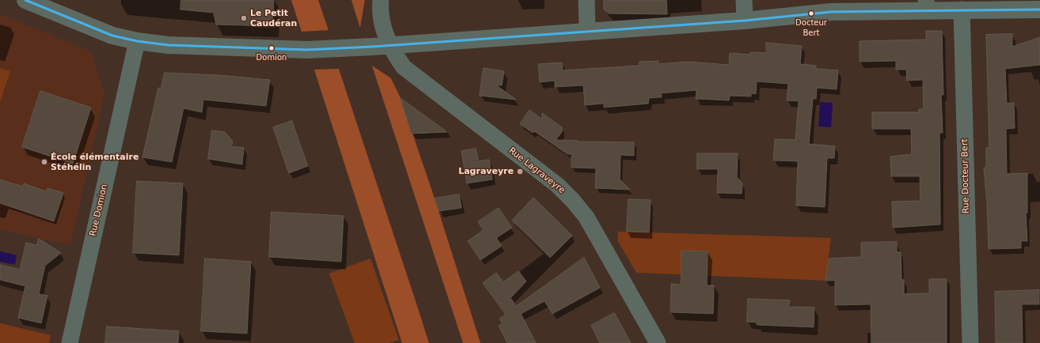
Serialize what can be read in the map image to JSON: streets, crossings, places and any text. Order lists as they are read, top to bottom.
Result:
{
  "streets": {
    "street": ["Rue Lagraveyre", "Rue Docteur Bert", "Rue Domion"]
  },
  "places": [
    "Docteur Bert",
    "Le Petit Caudéran",
    "Domion",
    "École élémentaire Stéhélin",
    "Lagraveyre"
  ]
}
